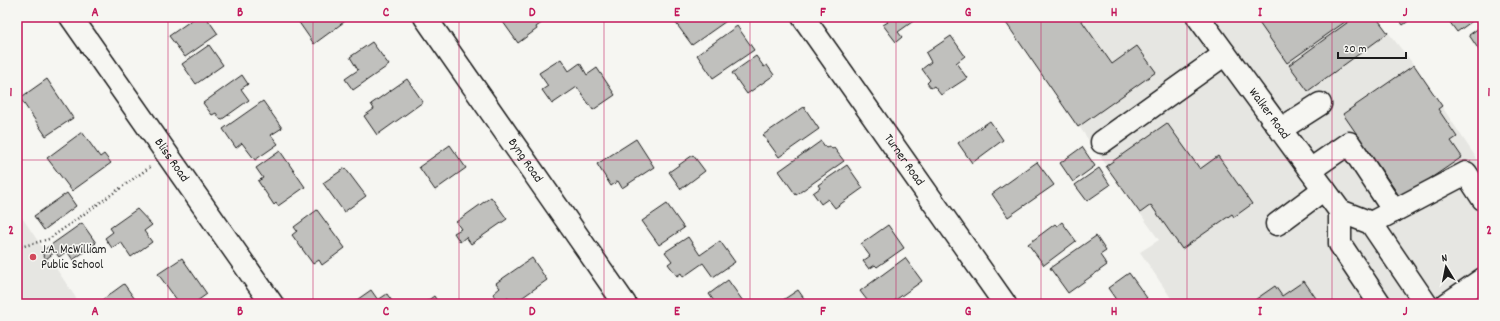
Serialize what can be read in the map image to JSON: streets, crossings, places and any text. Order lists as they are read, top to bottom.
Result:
{
  "streets": {
    "street": [
      "Walker Road",
      "Bliss Road",
      "Byng Road",
      "Turner Road"
    ]
  },
  "places": ["J.A. McWilliam Public School"],
  "scale_bar": "20 m",
  "north": "top",
  "grid": {
    "columns": [
      "A",
      "B",
      "C",
      "D",
      "E",
      "F",
      "G",
      "H",
      "I",
      "J"
    ],
    "rows": ["1", "2"]
  }
}
